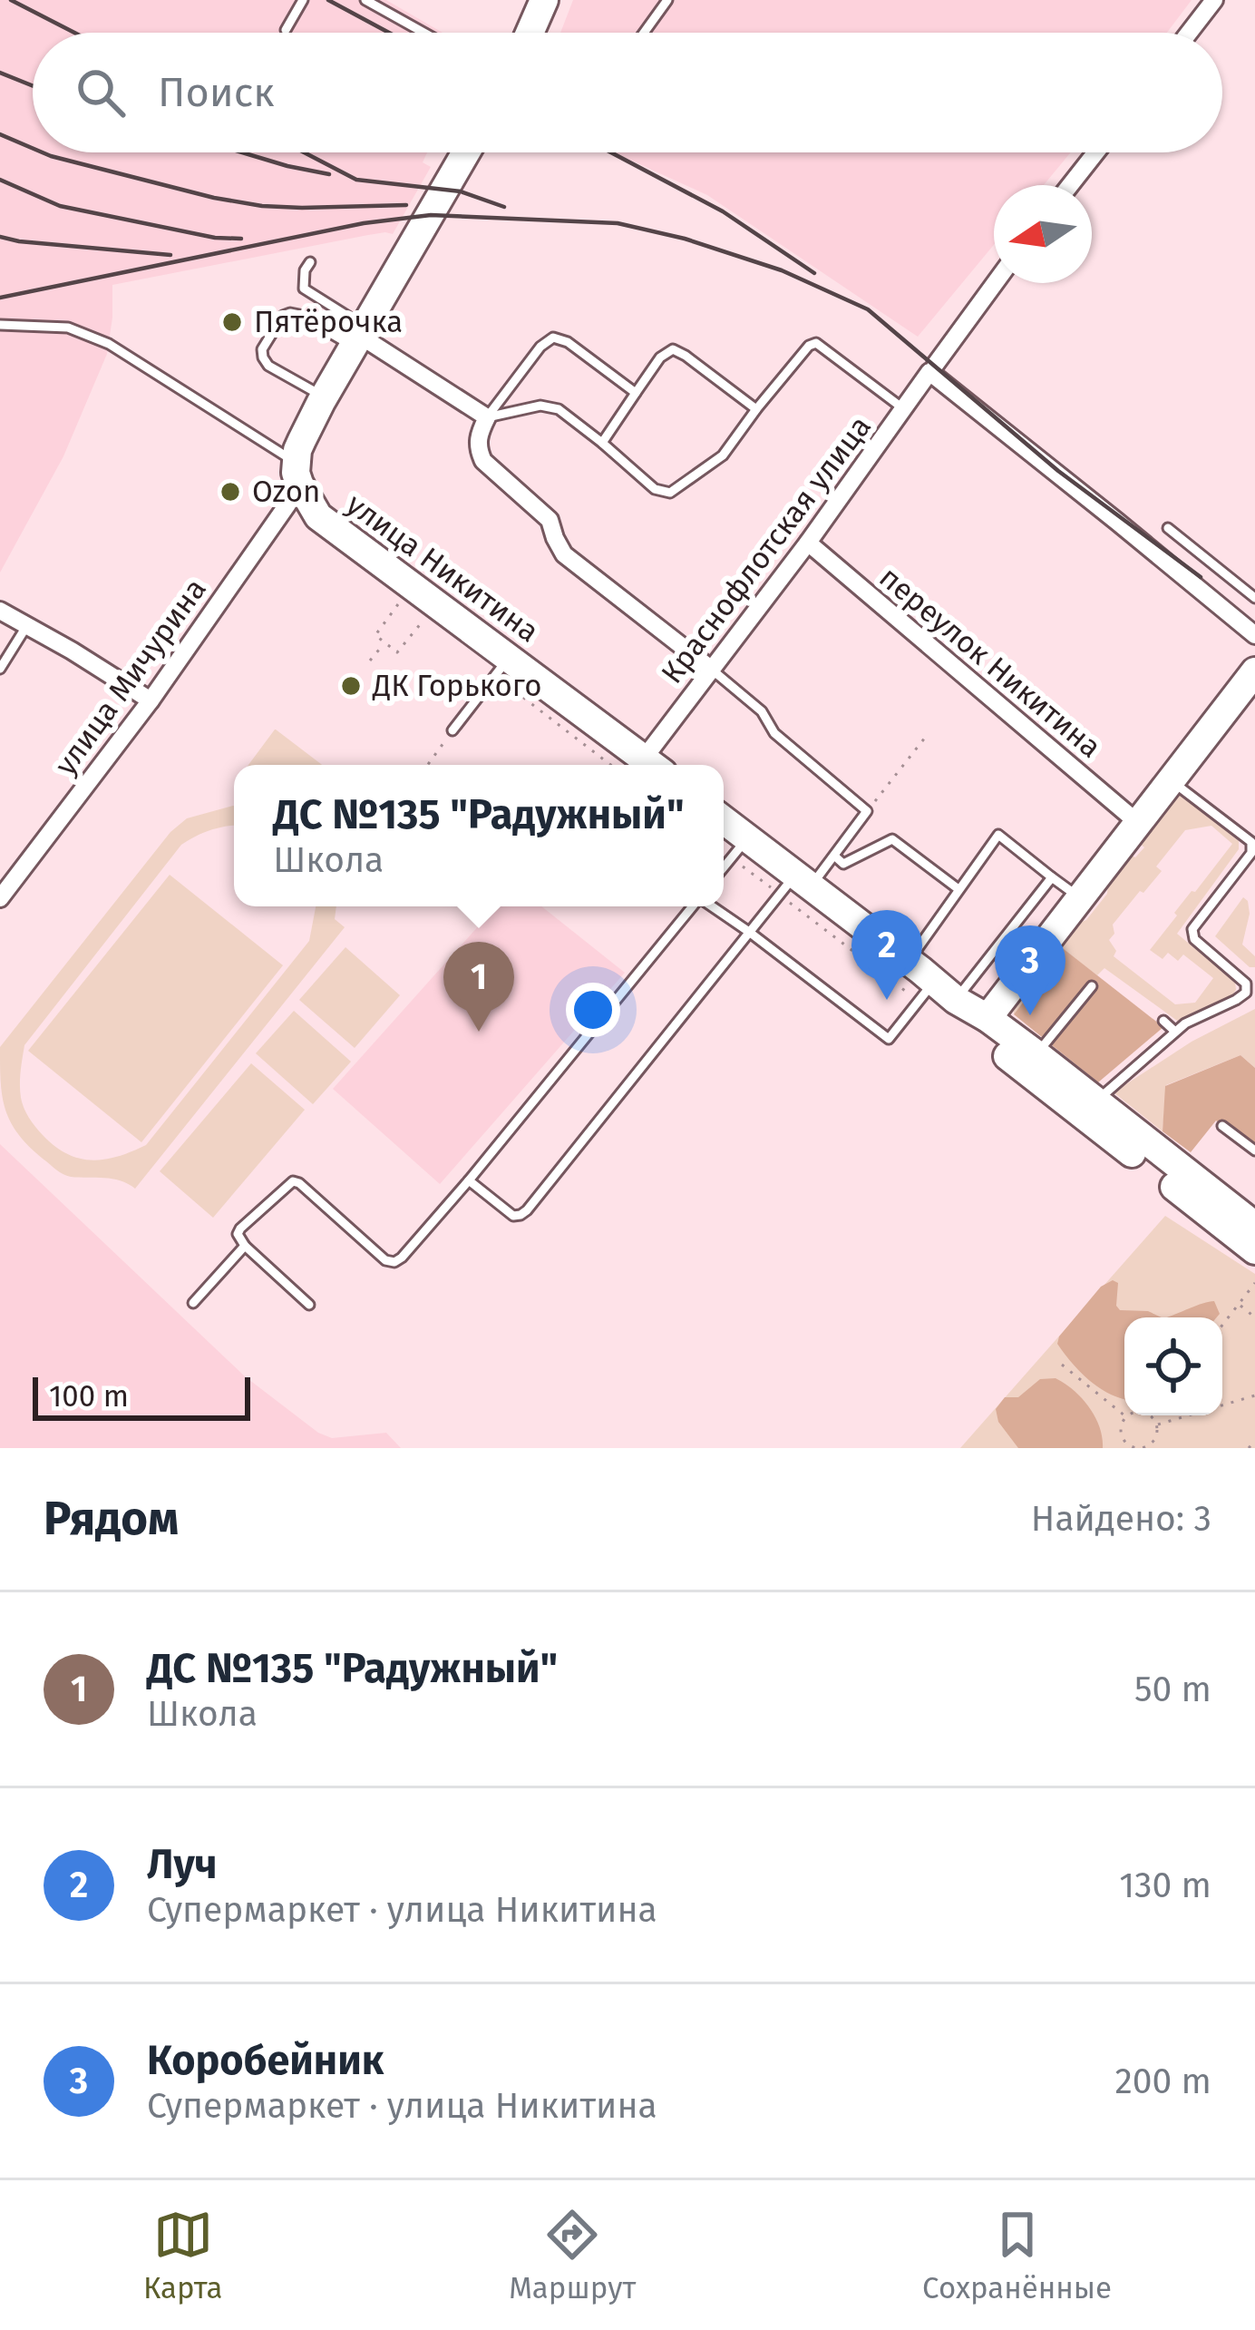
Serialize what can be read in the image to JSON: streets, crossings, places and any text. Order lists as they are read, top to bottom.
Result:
{
  "streets": {
    "main road": ["улица Никитина"],
    "street": ["Краснофлотская улица", "переулок Никитина", "улица Мичурина"]
  },
  "crossings": [
    ["Краснофлотская улица", "переулок Никитина"],
    ["улица Никитина", "улица Мичурина"]
  ],
  "places": ["Пятёрочка", "Ozon", "ДК Горького"],
  "scale_bar": "100 m",
  "north": "left",
  "page": {
    "search": "Поиск",
    "popup": ["ДС №135 \"Радужный\"", "Школа"],
    "pins": ["2", "3", "1"],
    "scale": "100 m",
    "heading": ["Рядом", "Найдено: 3"],
    "list": [
      {
        "mark": "1",
        "name": "ДС №135 \"Радужный\"",
        "note": "Школа",
        "value": "50 m"
      },
      {
        "mark": "2",
        "name": "Луч",
        "note": "Супермаркет · улица Никитина",
        "value": "130 m"
      },
      {
        "mark": "3",
        "name": "Коробейник",
        "note": "Супермаркет · улица Никитина",
        "value": "200 m"
      }
    ],
    "nav": ["Карта", "Маршрут", "Сохранённые"]
  }
}
